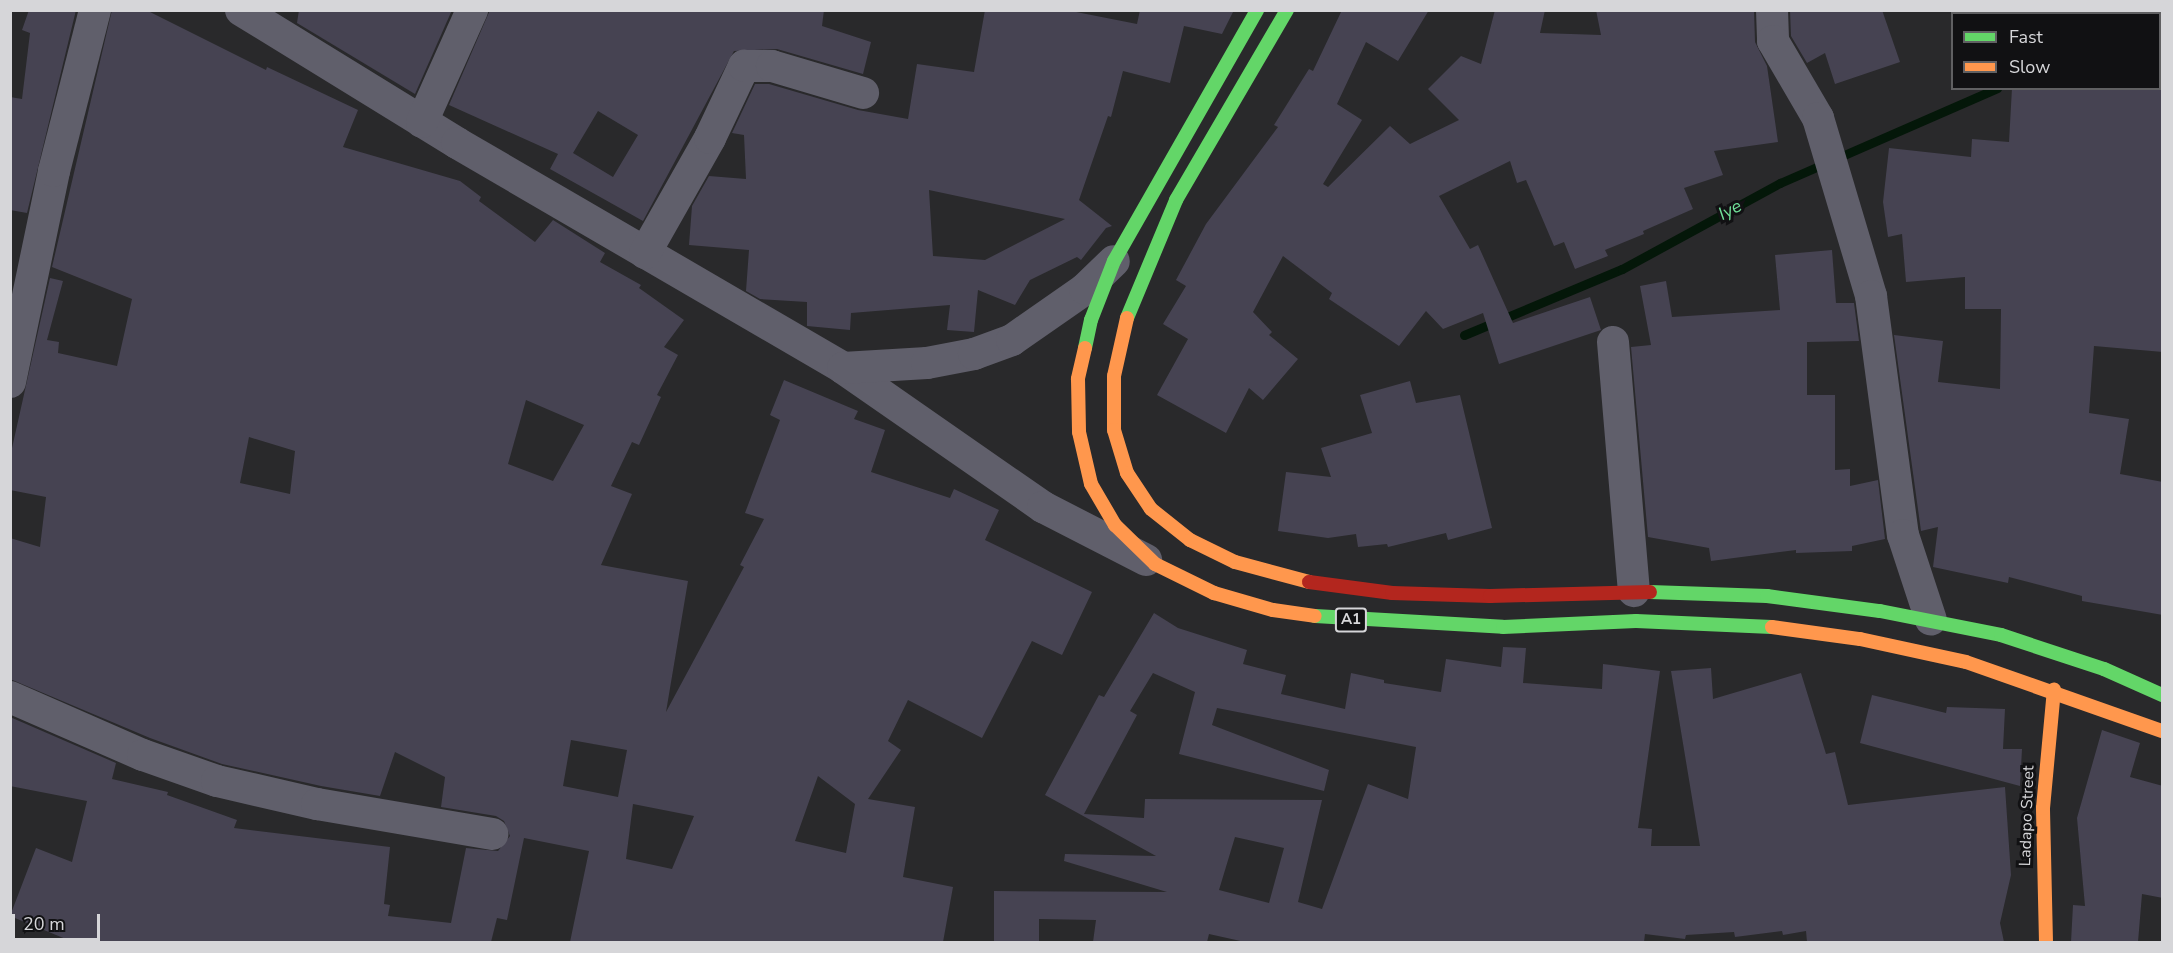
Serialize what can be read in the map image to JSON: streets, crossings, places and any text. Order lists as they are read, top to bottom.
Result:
{
  "streets": {
    "main road": ["A1", "Ladapo Street"]
  },
  "crossings": [
    ["A1", "Ladapo Street"]
  ],
  "water": ["Iye"],
  "legend": ["Fast", "Slow"],
  "scale_bar": "20 m"
}
